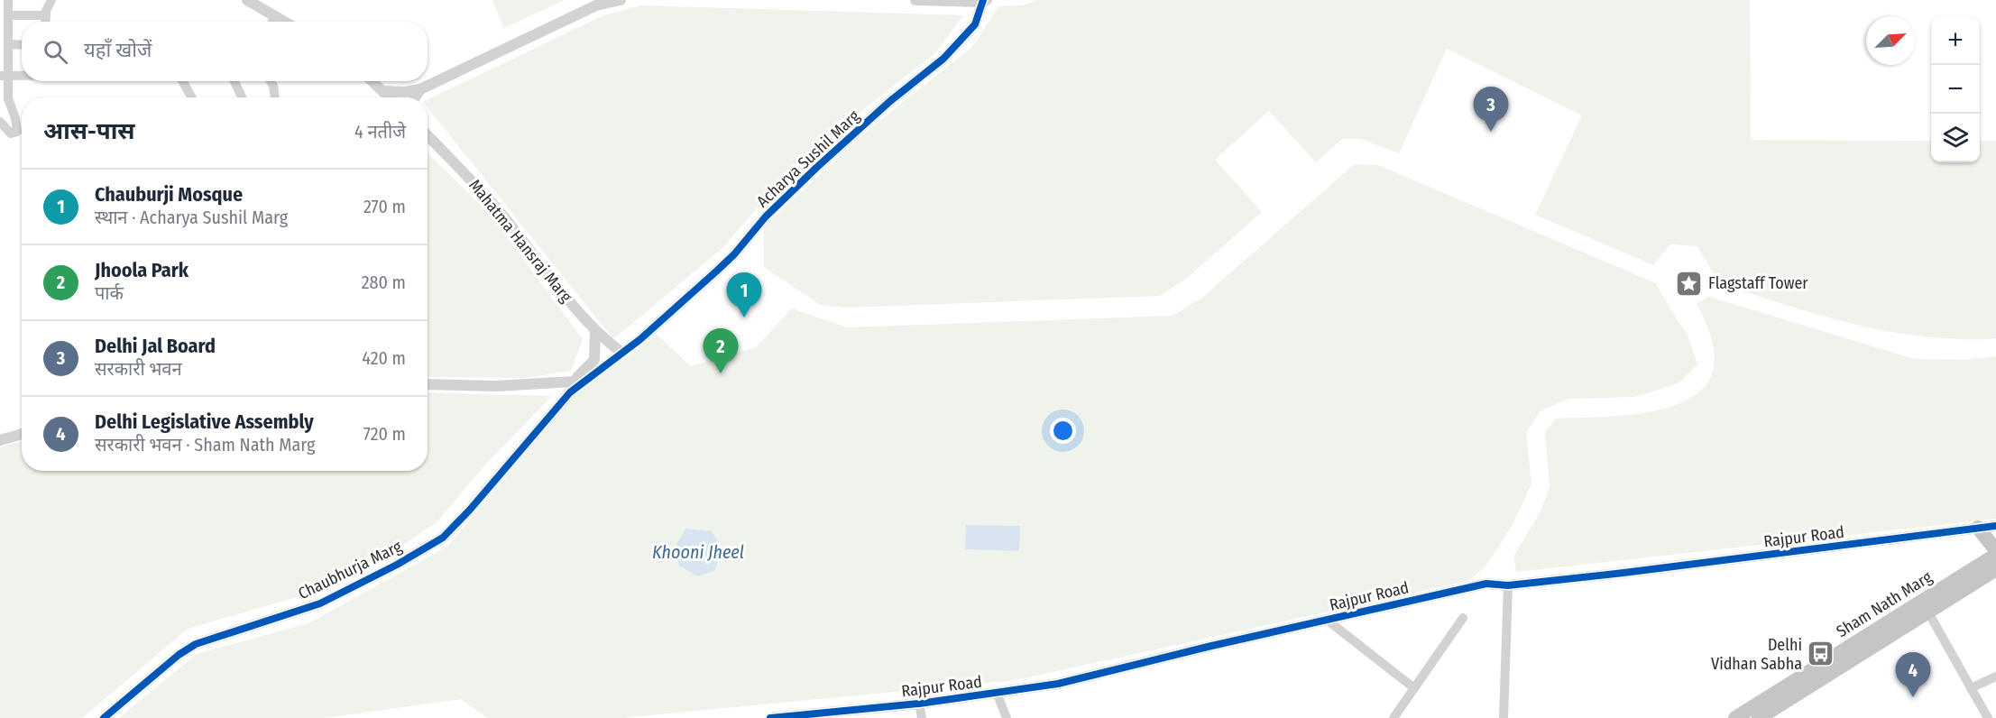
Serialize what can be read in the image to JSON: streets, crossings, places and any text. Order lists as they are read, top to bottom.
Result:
{
  "streets": {
    "main road": ["Sham Nath Marg"],
    "street": [
      "Acharya Sushil Marg",
      "Mahatma Hansraj Marg",
      "Rajpur Road",
      "Chaubhurja Marg"
    ]
  },
  "crossings": [
    ["Acharya Sushil Marg", "Mahatma Hansraj Marg"],
    ["Acharya Sushil Marg", "Chaubhurja Marg"]
  ],
  "water": ["Khooni Jheel"],
  "places": {
    "place": ["Flagstaff Tower"],
    "bus stop": ["Delhi Vidhan Sabha"]
  },
  "north": "top right",
  "page": {
    "map_buttons": ["+", "−"],
    "search": "यहाँ खोजें",
    "pins": [
      "3",
      "1",
      "2",
      "4"
    ],
    "heading": ["आस-पास", "4 नतीजे"],
    "list": [
      {
        "mark": "1",
        "name": "Chauburji Mosque",
        "note": "स्थान · Acharya Sushil Marg",
        "value": "270 m"
      },
      {
        "mark": "2",
        "name": "Jhoola Park",
        "note": "पार्क",
        "value": "280 m"
      },
      {
        "mark": "3",
        "name": "Delhi Jal Board",
        "note": "सरकारी भवन",
        "value": "420 m"
      },
      {
        "mark": "4",
        "name": "Delhi Legislative Assembly",
        "note": "सरकारी भवन · Sham Nath Marg",
        "value": "720 m"
      }
    ]
  }
}
